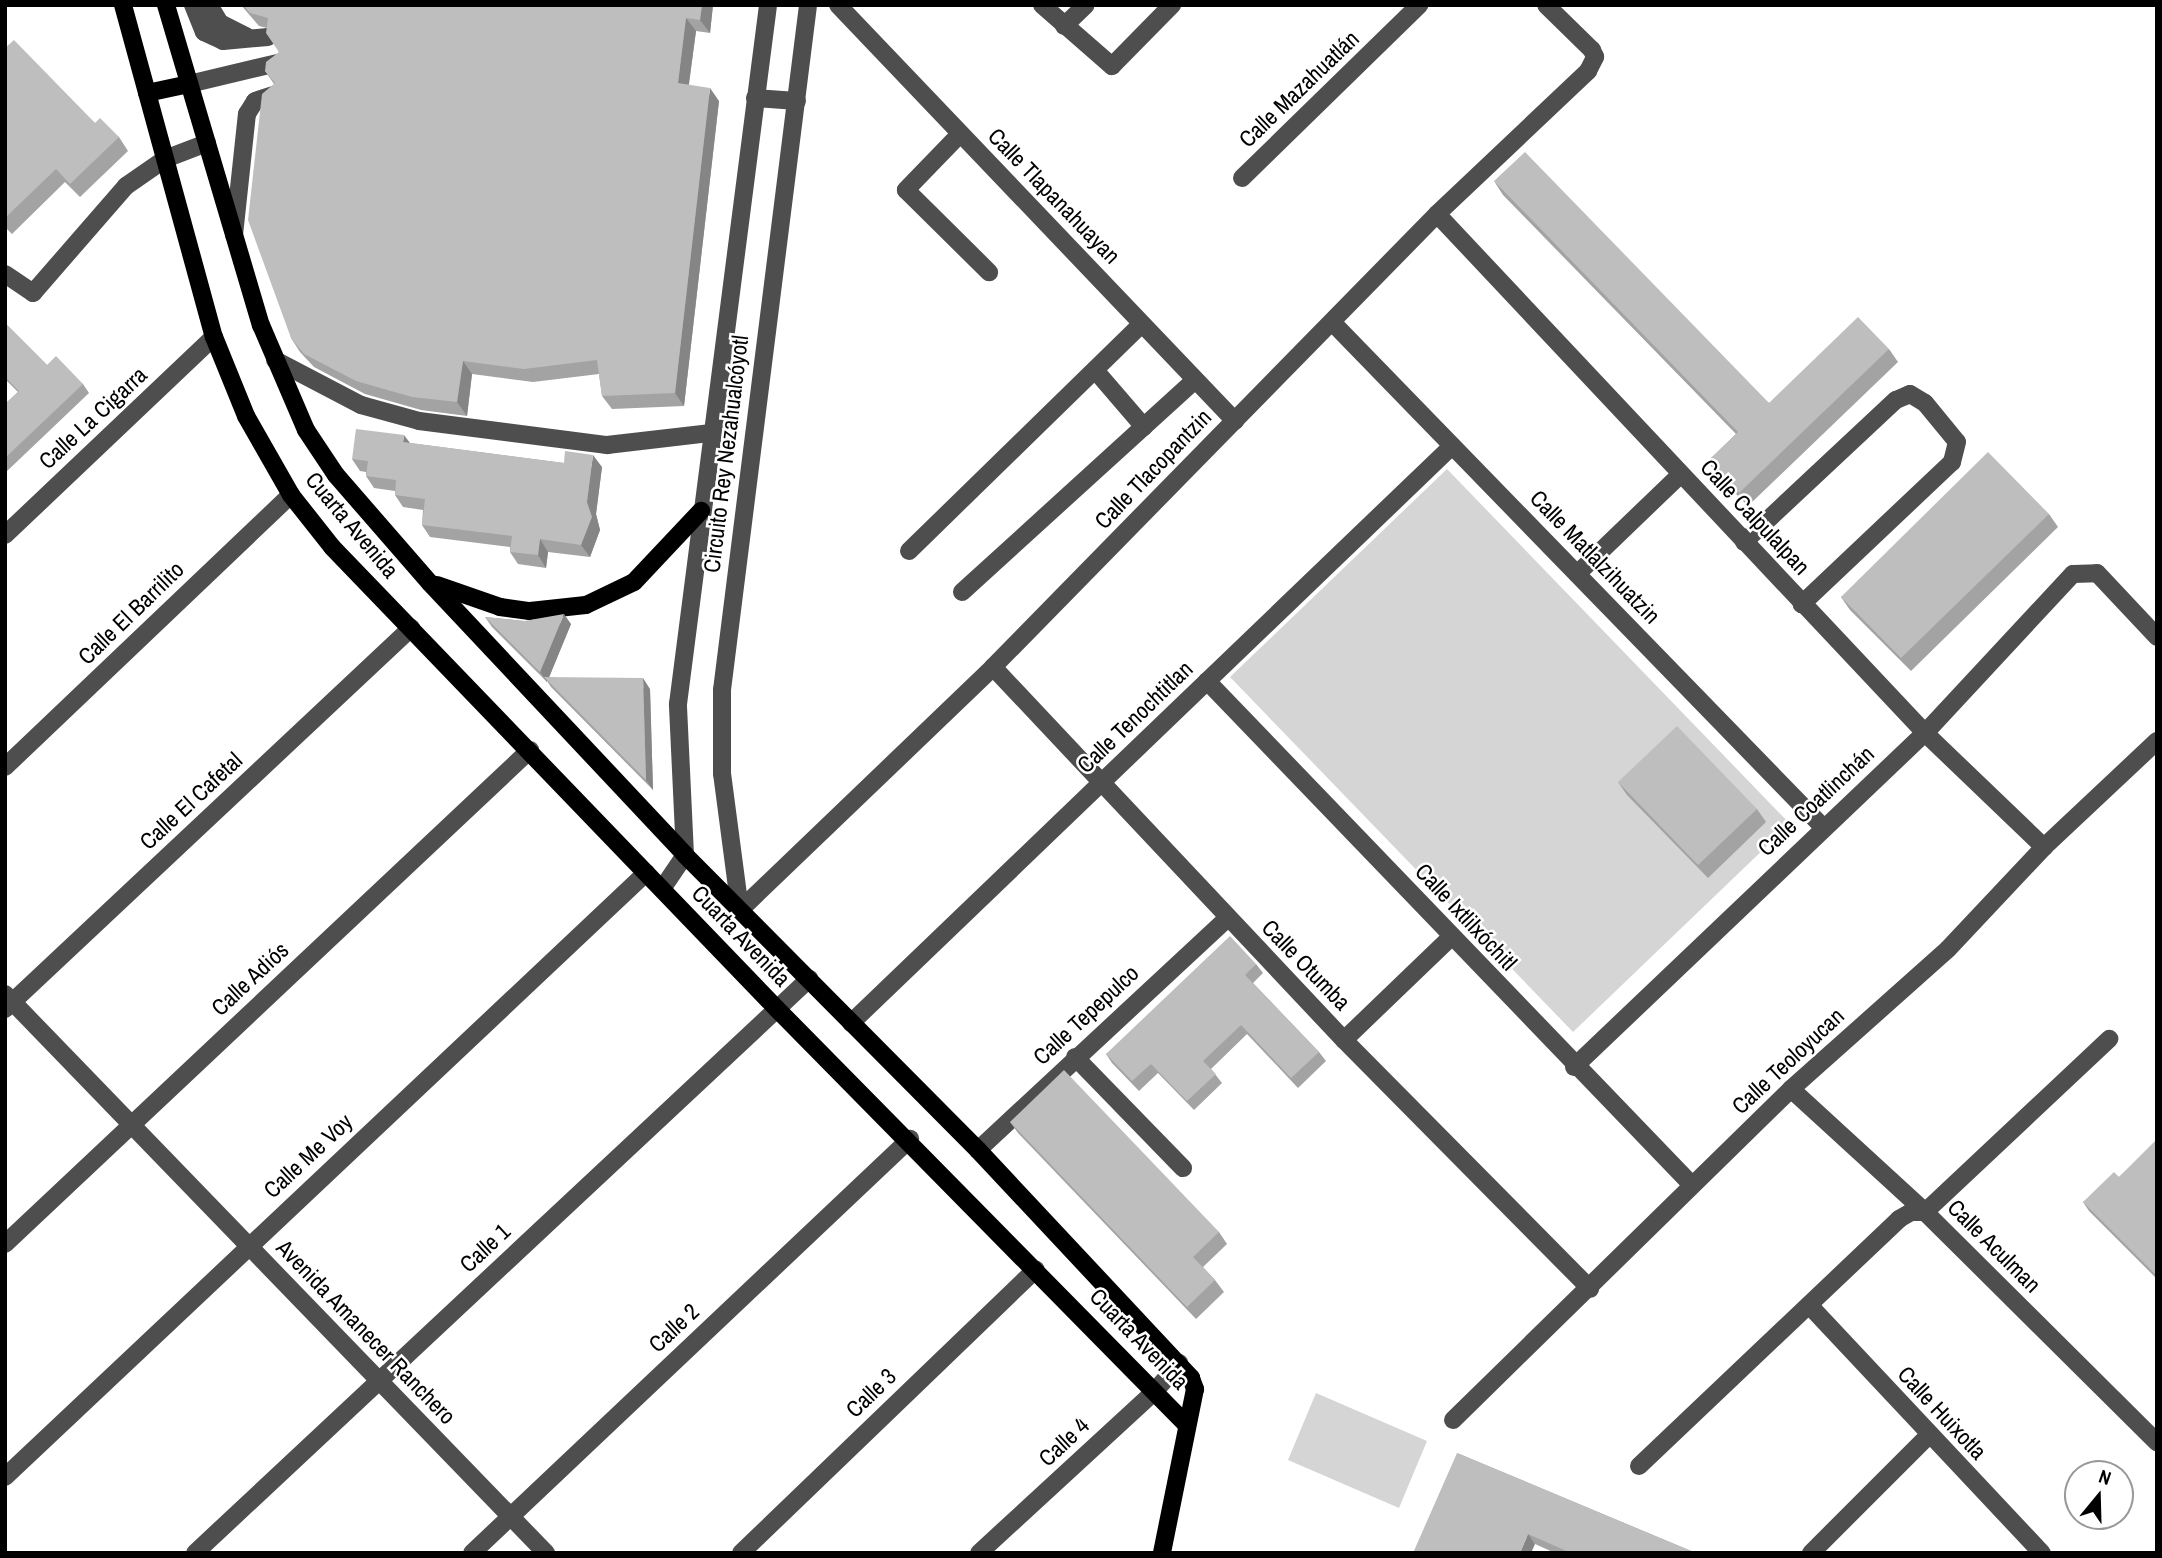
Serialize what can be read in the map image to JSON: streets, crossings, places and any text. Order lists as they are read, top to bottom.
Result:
{
  "streets": {
    "main road": ["Cuarta Avenida"],
    "street": [
      "Calle Mazahuatlán",
      "Calle Tlapanahuayan",
      "Calle La Cigarra",
      "Circuito Rey Nezahualcóyotl",
      "Calle Tlacopantzin",
      "Calle Calpulalpan",
      "Calle Matlalzihuatzin",
      "Calle El Barrilito",
      "Calle Tenochtitlan",
      "Calle El Cafetal",
      "Calle Coatlinchán",
      "Calle Ixtlilxóchitl",
      "Calle Otumba",
      "Calle Adiós",
      "Calle Tepepulco",
      "Calle Teoloyucan",
      "Calle Me Voy",
      "Calle Aculman",
      "Calle 1",
      "Calle 2",
      "Avenida Amanecer Ranchero",
      "Calle 3",
      "Calle Huixotla",
      "Calle 4"
    ]
  },
  "crossings": [
    ["Calle Tlapanahuayan", "Calle Tlacopantzin"],
    ["Calle La Cigarra", "Cuarta Avenida"],
    ["Circuito Rey Nezahualcóyotl", "Calle Tlacopantzin"],
    ["Circuito Rey Nezahualcóyotl", "Cuarta Avenida"],
    ["Calle Tlacopantzin", "Calle Calpulalpan"],
    ["Calle Tlacopantzin", "Cuarta Avenida"],
    ["Calle Tlacopantzin", "Calle Matlalzihuatzin"],
    ["Calle Tlacopantzin", "Calle Otumba"],
    ["Calle Calpulalpan", "Calle Coatlinchán"],
    ["Calle Calpulalpan", "Calle Teoloyucan"],
    ["Cuarta Avenida", "Calle El Barrilito"],
    ["Cuarta Avenida", "Calle Tenochtitlan"],
    ["Cuarta Avenida", "Calle El Cafetal"],
    ["Cuarta Avenida", "Calle Adiós"],
    ["Cuarta Avenida", "Calle Tepepulco"],
    ["Cuarta Avenida", "Calle Me Voy"],
    ["Cuarta Avenida", "Calle 1"],
    ["Cuarta Avenida", "Calle 2"],
    ["Cuarta Avenida", "Calle 3"],
    ["Cuarta Avenida", "Calle 4"],
    ["Calle Matlalzihuatzin", "Calle Tenochtitlan"],
    ["Calle Matlalzihuatzin", "Calle Coatlinchán"],
    ["Calle Tenochtitlan", "Calle Ixtlilxóchitl"],
    ["Calle Tenochtitlan", "Calle Otumba"],
    ["Calle El Cafetal", "Avenida Amanecer Ranchero"],
    ["Calle Coatlinchán", "Calle Ixtlilxóchitl"],
    ["Calle Ixtlilxóchitl", "Calle Teoloyucan"],
    ["Calle Otumba", "Calle Tepepulco"],
    ["Calle Otumba", "Calle Teoloyucan"],
    ["Calle Adiós", "Avenida Amanecer Ranchero"],
    ["Calle Teoloyucan", "Calle Aculman"],
    ["Calle Me Voy", "Avenida Amanecer Ranchero"],
    ["Calle 1", "Avenida Amanecer Ranchero"],
    ["Calle 2", "Avenida Amanecer Ranchero"]
  ],
  "north": "top"
}
